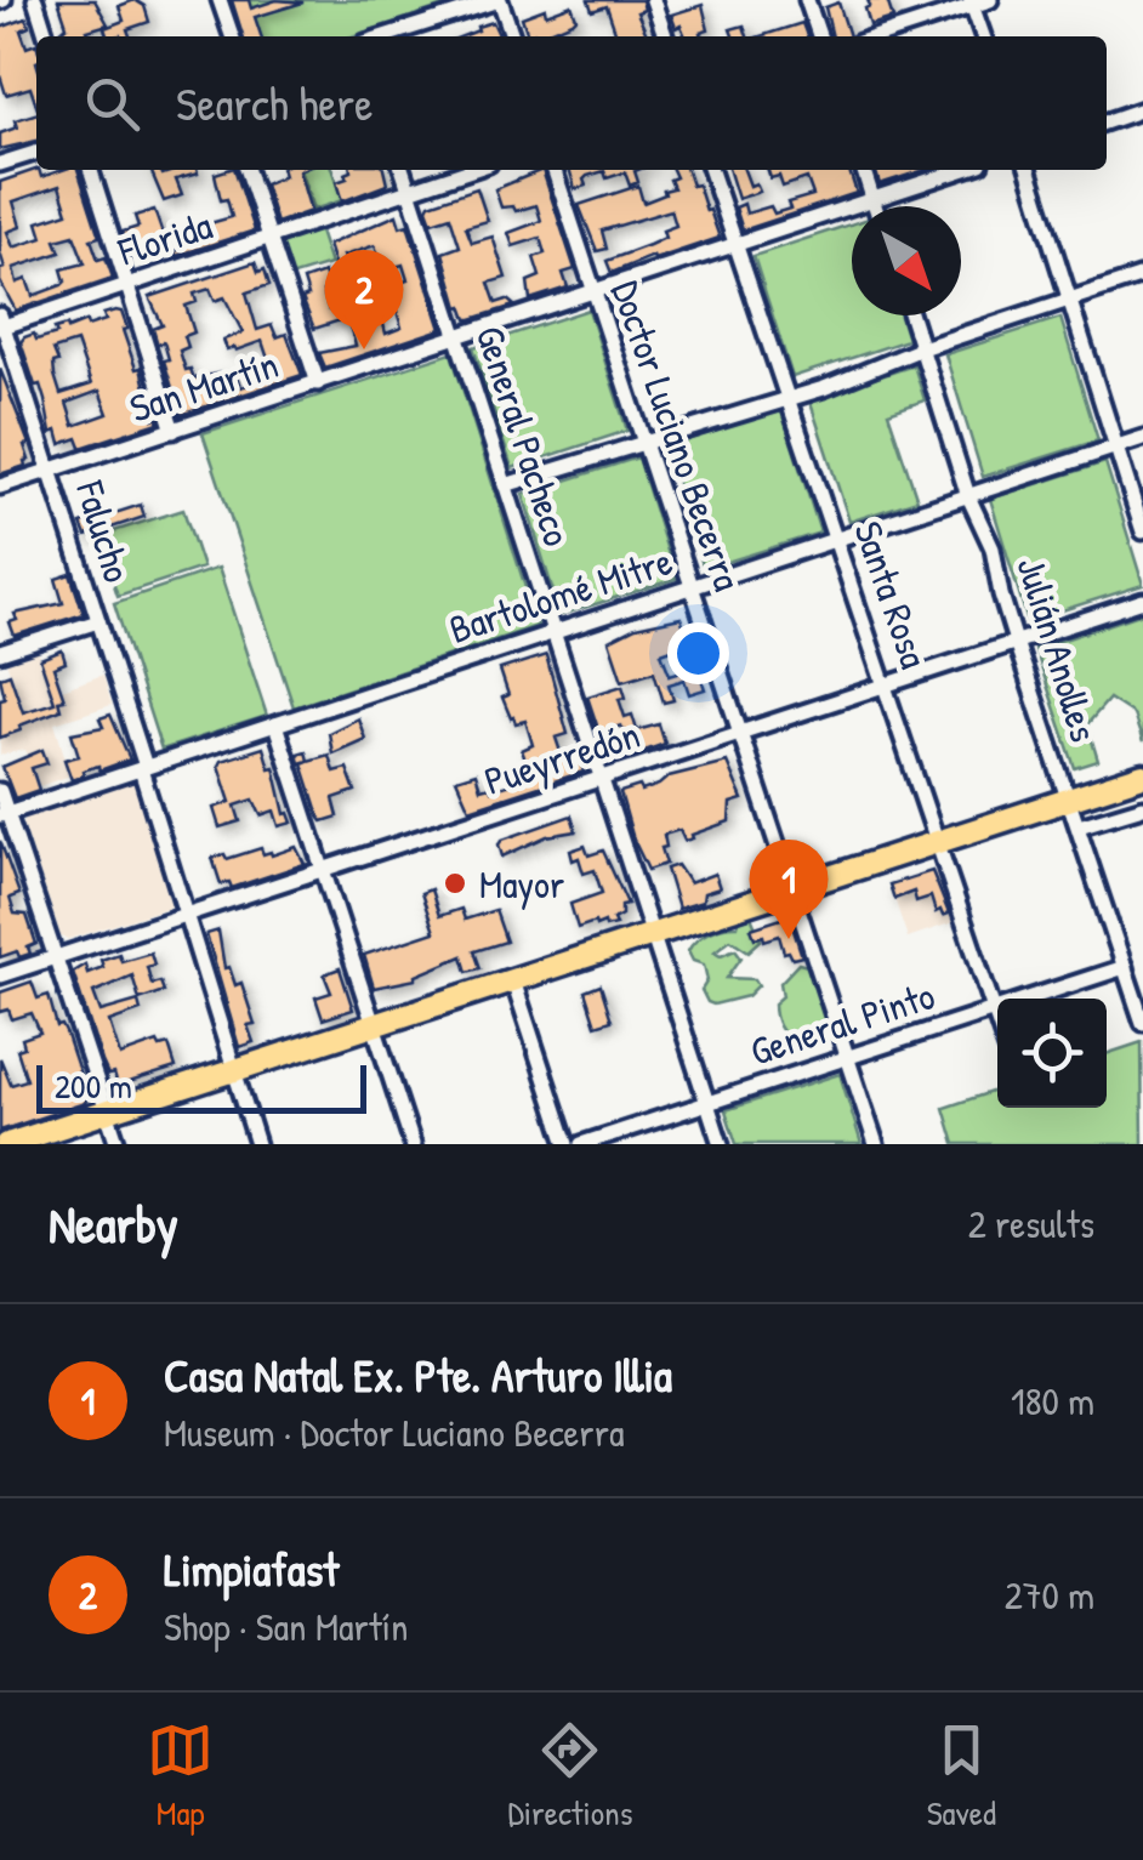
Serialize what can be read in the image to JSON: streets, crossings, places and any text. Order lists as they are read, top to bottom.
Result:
{
  "streets": {
    "street": [
      "Florida",
      "San Martín",
      "General Pacheco",
      "Doctor Luciano Becerra",
      "Falucho",
      "Bartolomé Mitre",
      "Santa Rosa",
      "Julián Anolles",
      "Pueyrredón",
      "General Pinto"
    ]
  },
  "crossings": [
    ["Florida", "General Pacheco"],
    ["Florida", "Falucho"],
    ["San Martín", "General Pacheco"],
    ["San Martín", "Doctor Luciano Becerra"],
    ["San Martín", "Falucho"],
    ["San Martín", "Santa Rosa"],
    ["General Pacheco", "Bartolomé Mitre"],
    ["General Pacheco", "Pueyrredón"],
    ["General Pacheco", "General Pinto"],
    ["Doctor Luciano Becerra", "Bartolomé Mitre"],
    ["Doctor Luciano Becerra", "Pueyrredón"],
    ["Doctor Luciano Becerra", "General Pinto"],
    ["Falucho", "Bartolomé Mitre"],
    ["Falucho", "Pueyrredón"],
    ["Bartolomé Mitre", "Santa Rosa"],
    ["Bartolomé Mitre", "Julián Anolles"],
    ["Santa Rosa", "Pueyrredón"],
    ["Santa Rosa", "General Pinto"],
    ["Julián Anolles", "Pueyrredón"],
    ["Julián Anolles", "General Pinto"]
  ],
  "places": ["Mayor"],
  "scale_bar": "200 m",
  "north": "bottom right",
  "page": {
    "search": "Search here",
    "pins": ["2", "1"],
    "scale": "200 m",
    "heading": ["Nearby", "2 results"],
    "list": [
      {
        "mark": "1",
        "name": "Casa Natal Ex. Pte. Arturo Illia",
        "note": "Museum · Doctor Luciano Becerra",
        "value": "180 m"
      },
      {
        "mark": "2",
        "name": "Limpiafast",
        "note": "Shop · San Martín",
        "value": "270 m"
      }
    ],
    "nav": ["Map", "Directions", "Saved"]
  }
}
